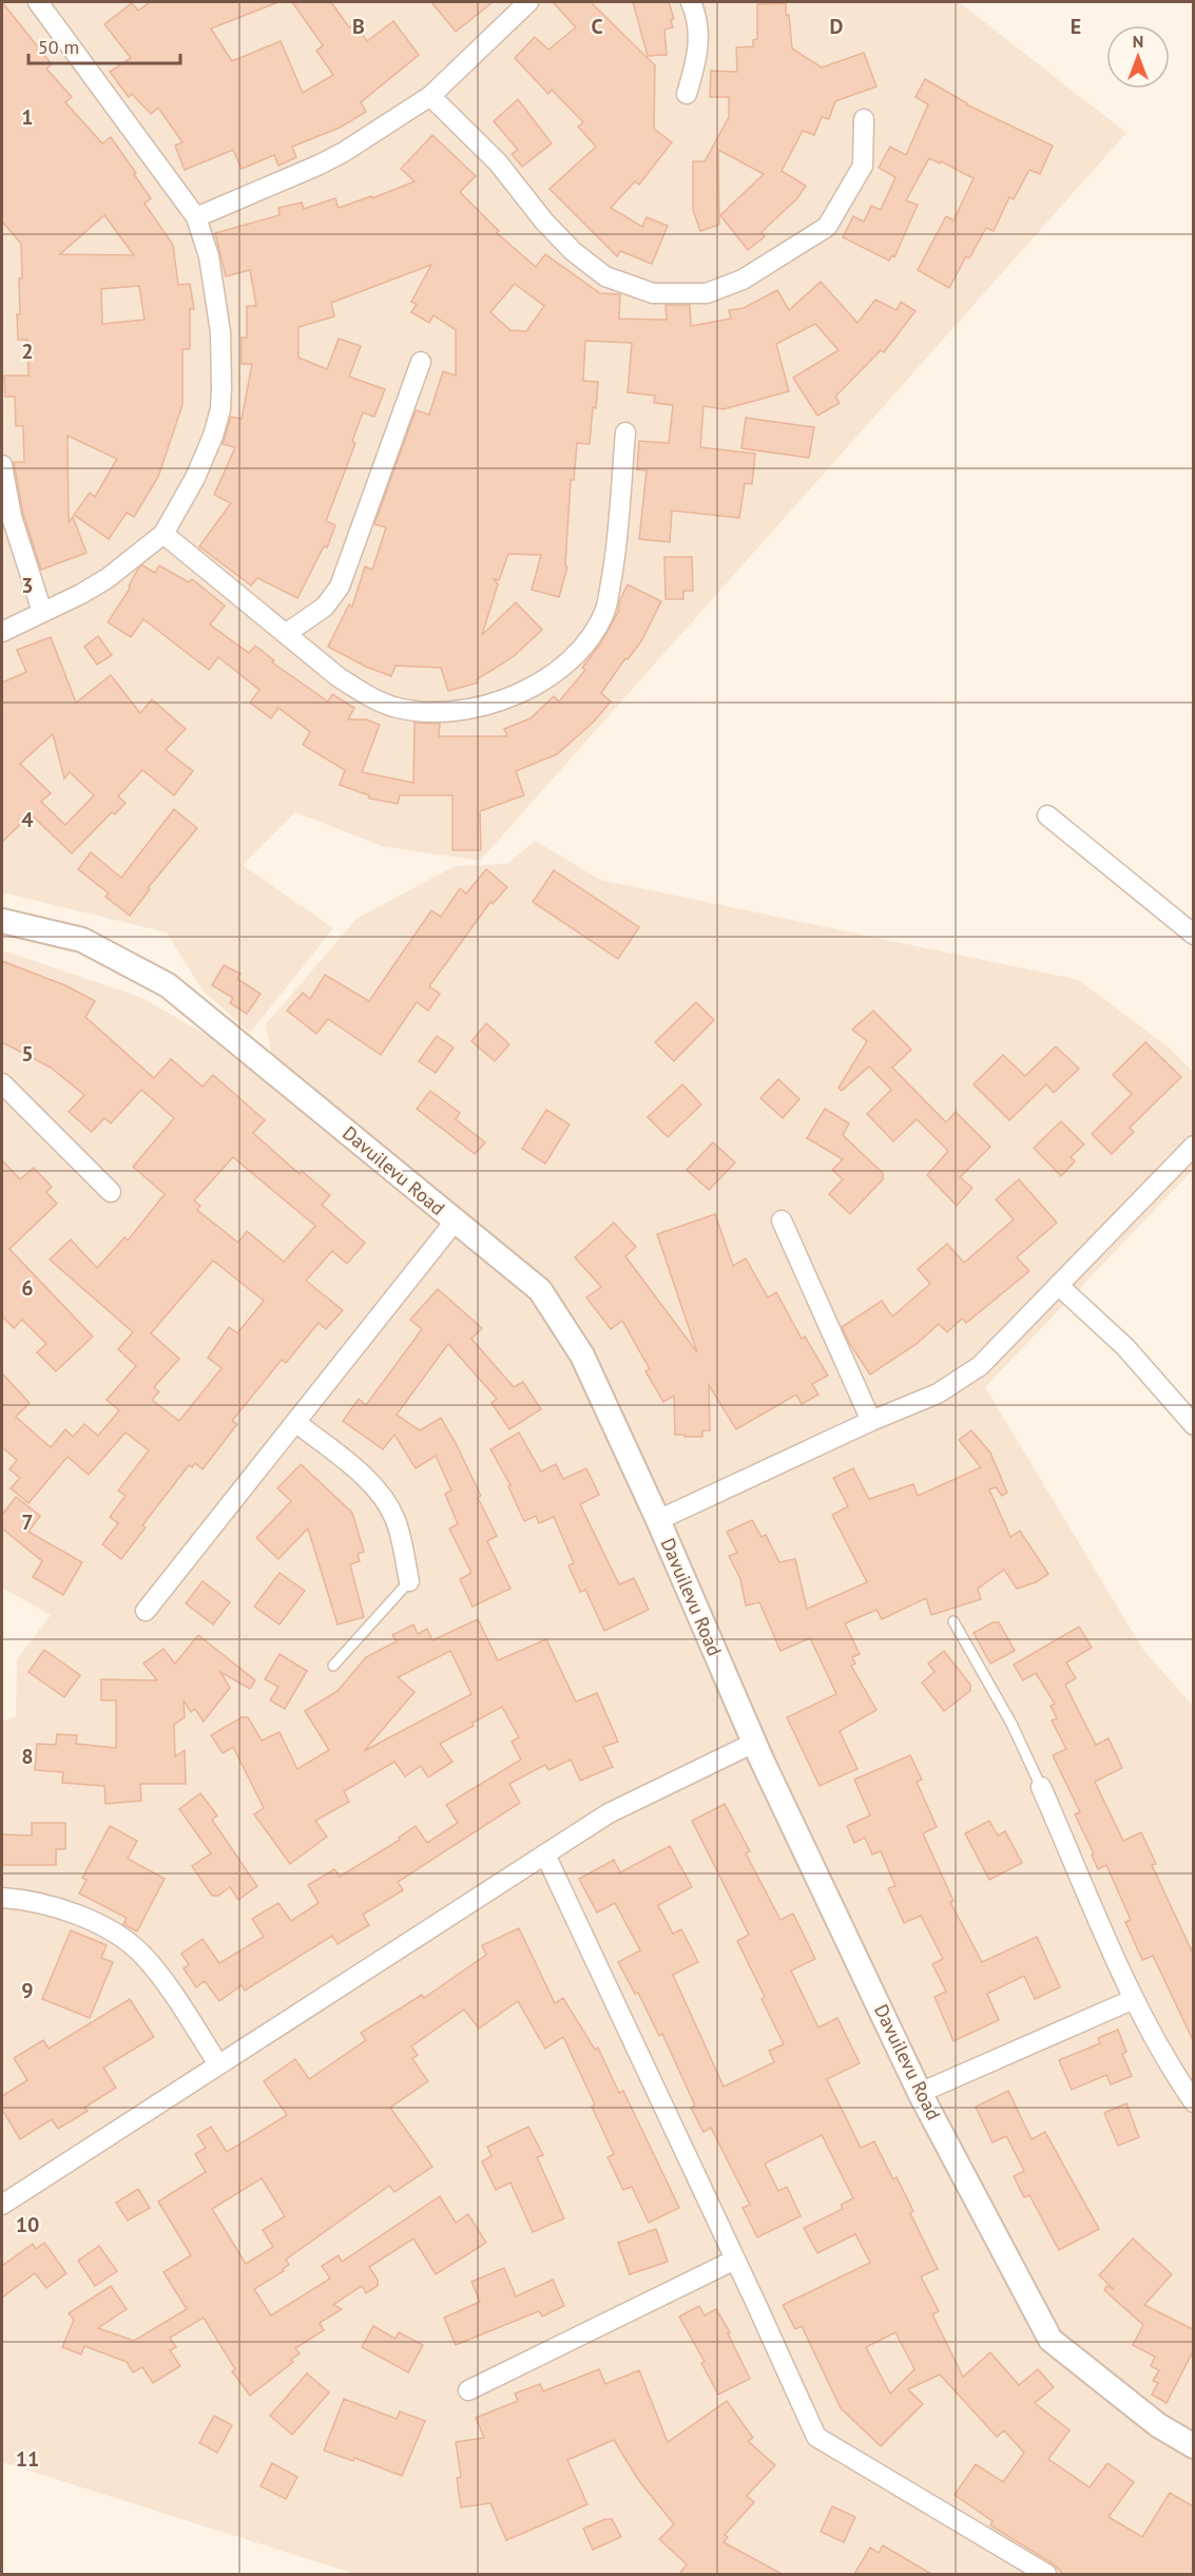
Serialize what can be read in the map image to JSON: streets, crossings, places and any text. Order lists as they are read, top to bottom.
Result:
{
  "streets": {
    "street": ["Davuilevu Road"]
  },
  "scale_bar": "50 m",
  "north": "top",
  "grid": {
    "columns": [
      "B",
      "C",
      "D",
      "E"
    ],
    "rows": [
      "1",
      "2",
      "3",
      "4",
      "5",
      "6",
      "7",
      "8",
      "9",
      "10",
      "11"
    ]
  }
}
